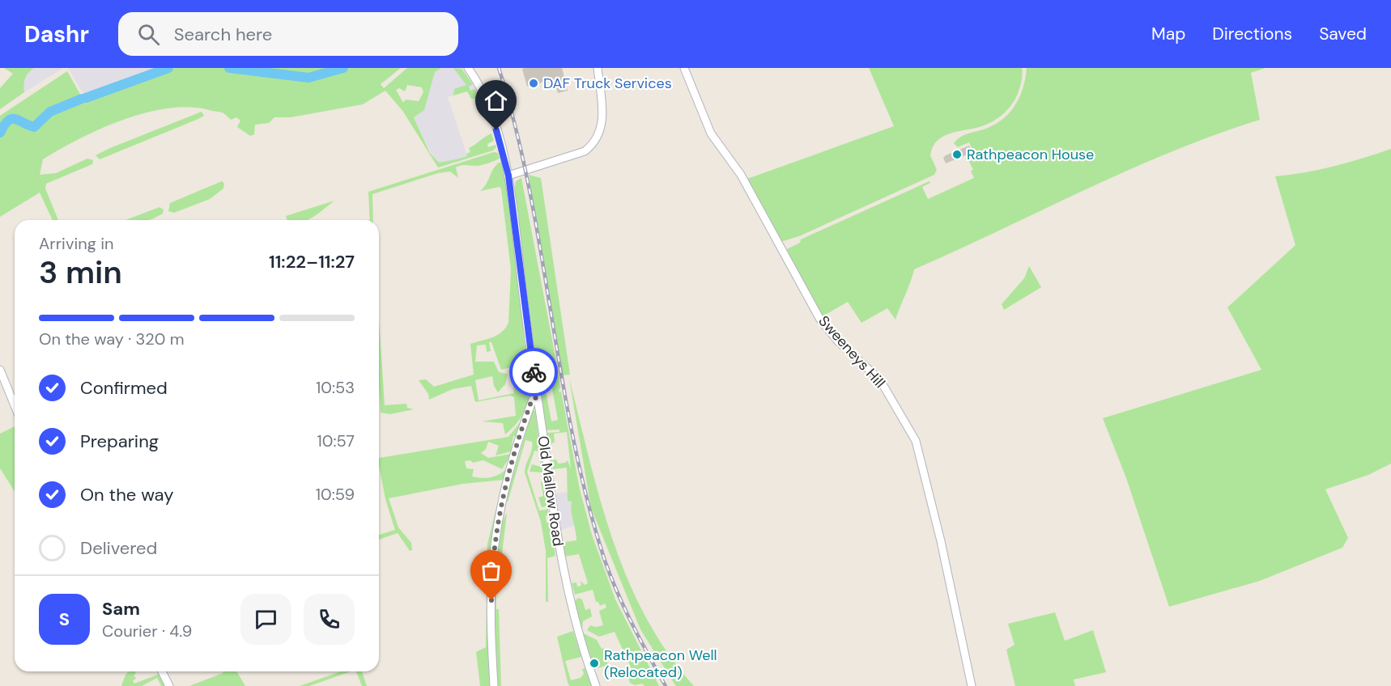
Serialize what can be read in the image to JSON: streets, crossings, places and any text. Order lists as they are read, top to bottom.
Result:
{
  "streets": {
    "street": ["Sweeneys Hill", "Old Mallow Road"]
  },
  "places": ["DAF Truck Services", "Rathpeacon House", "Rathpeacon Well (Relocated)"],
  "page": {
    "header": "Dashr",
    "search": "Search here",
    "nav": ["Map", "Directions", "Saved"],
    "heading": ["3 min", "Arriving in", "11:22–11:27"],
    "panel": ["Sam", "Courier · 4.9"],
    "bar": "On the way · 320 m",
    "list": [
      ["Confirmed", "10:53"],
      ["Preparing", "10:57"],
      ["On the way", "10:59"],
      "Delivered"
    ],
    "round": "S"
  }
}
